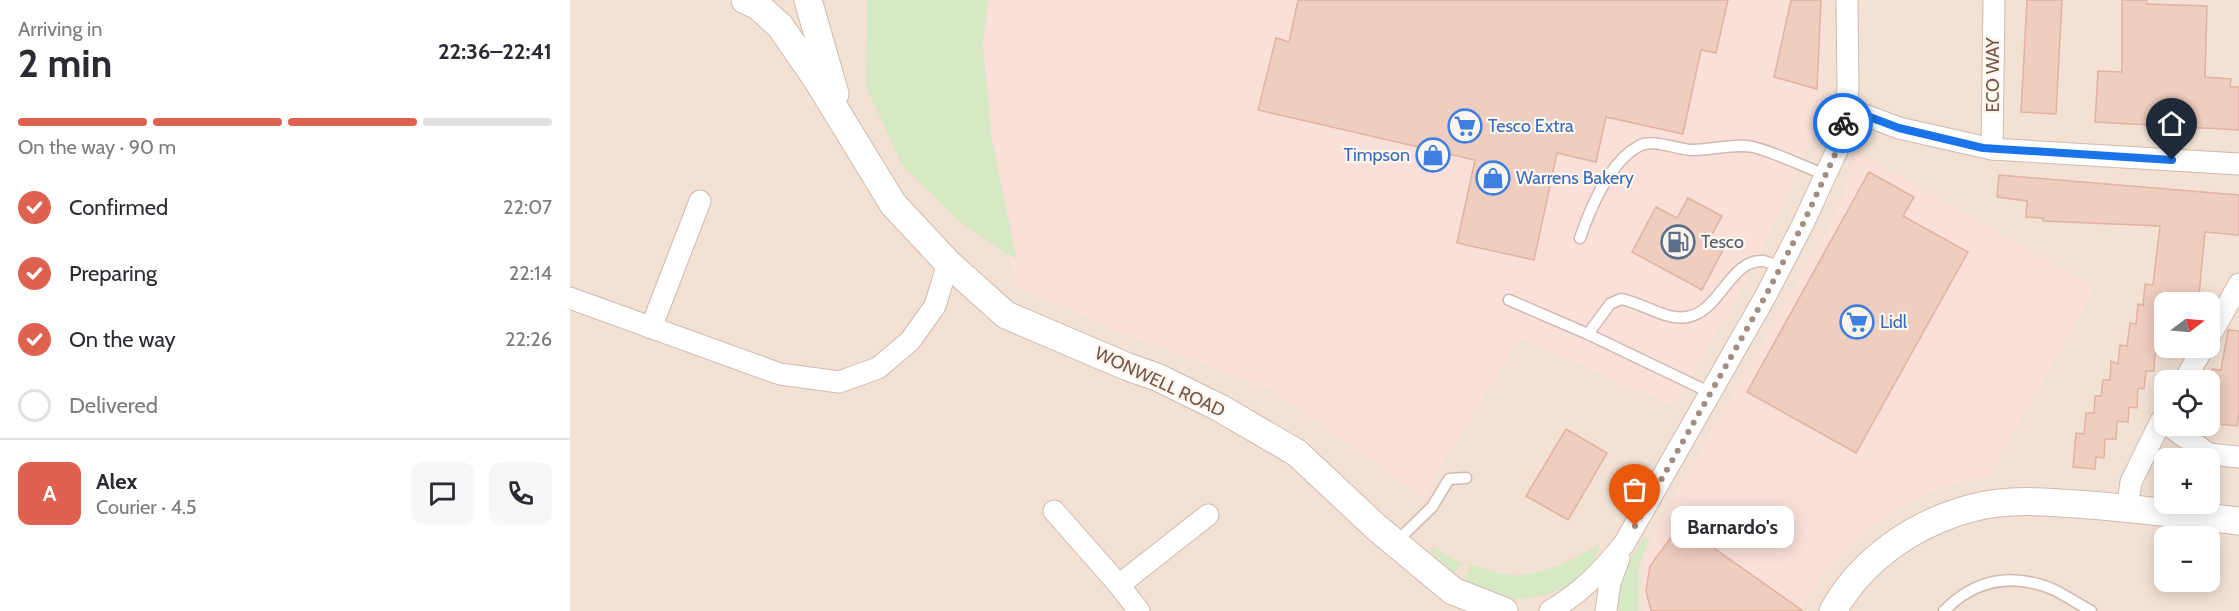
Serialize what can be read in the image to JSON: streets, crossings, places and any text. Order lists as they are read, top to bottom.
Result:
{
  "streets": {
    "street": ["ECO WAY", "WONWELL ROAD"]
  },
  "places": {
    "supermarket": ["Tesco Extra", "Lidl"],
    "shop": ["Timpson", "Warrens Bakery"],
    "fuel station": ["Tesco"],
    "other": ["Barnardo's"]
  },
  "north": "right",
  "page": {
    "heading": ["2 min", "Arriving in", "22:36–22:41"],
    "panel": ["Alex", "Courier · 4.5"],
    "bar": "On the way · 90 m",
    "list": [
      ["Confirmed", "22:07"],
      ["Preparing", "22:14"],
      ["On the way", "22:26"],
      "Delivered"
    ],
    "map_buttons": ["+", "−"],
    "round": "A",
    "bubble": "Barnardo's"
  }
}
